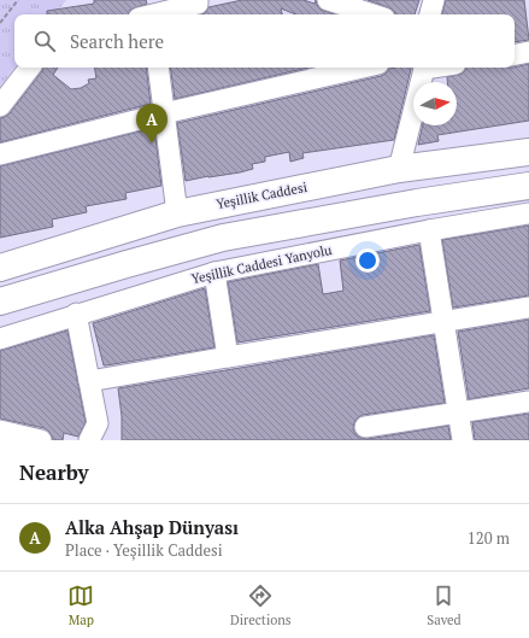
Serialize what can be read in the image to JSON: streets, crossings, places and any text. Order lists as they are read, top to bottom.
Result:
{
  "streets": {
    "highway": ["Yeşillik Caddesi"],
    "street": ["Yeşillik Caddesi Yanyolu"]
  },
  "north": "right",
  "page": {
    "search": "Search here",
    "pins": "A",
    "heading": "Nearby",
    "list": [
      {
        "mark": "A",
        "name": "Alka Ahşap Dünyası",
        "note": "Place · Yeşillik Caddesi",
        "value": "120 m"
      }
    ],
    "nav": ["Map", "Directions", "Saved"]
  }
}
